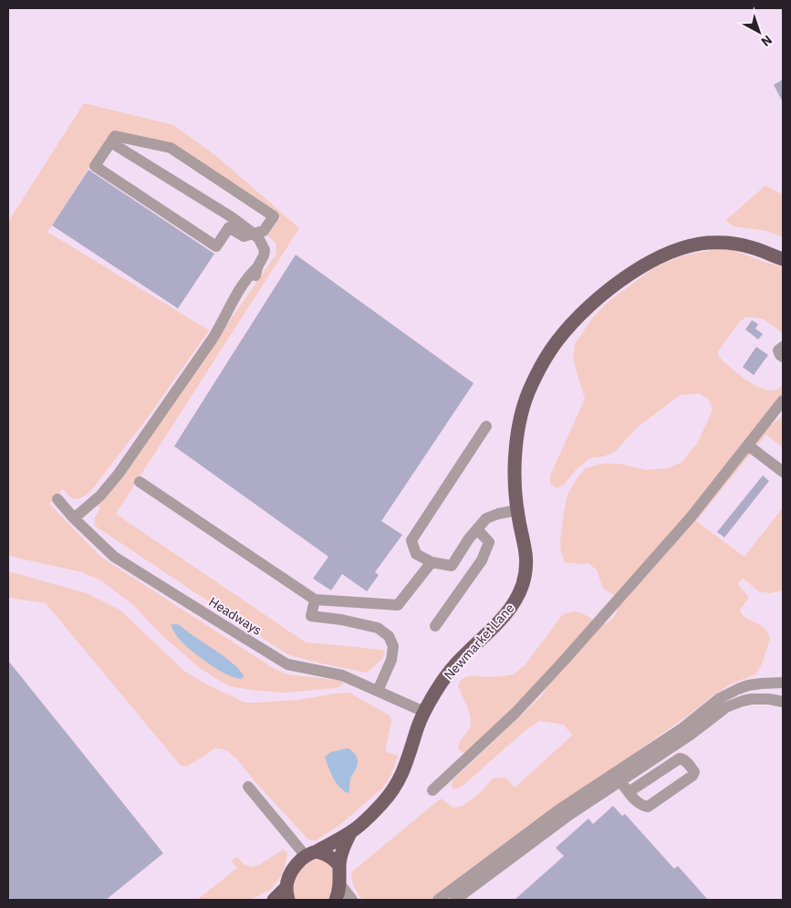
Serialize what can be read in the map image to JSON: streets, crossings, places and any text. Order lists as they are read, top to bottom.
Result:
{
  "streets": {
    "main road": ["Newmarket Lane"],
    "street": ["Headways"]
  },
  "crossings": [
    ["Headways", "Newmarket Lane"]
  ],
  "north": "bottom right"
}
